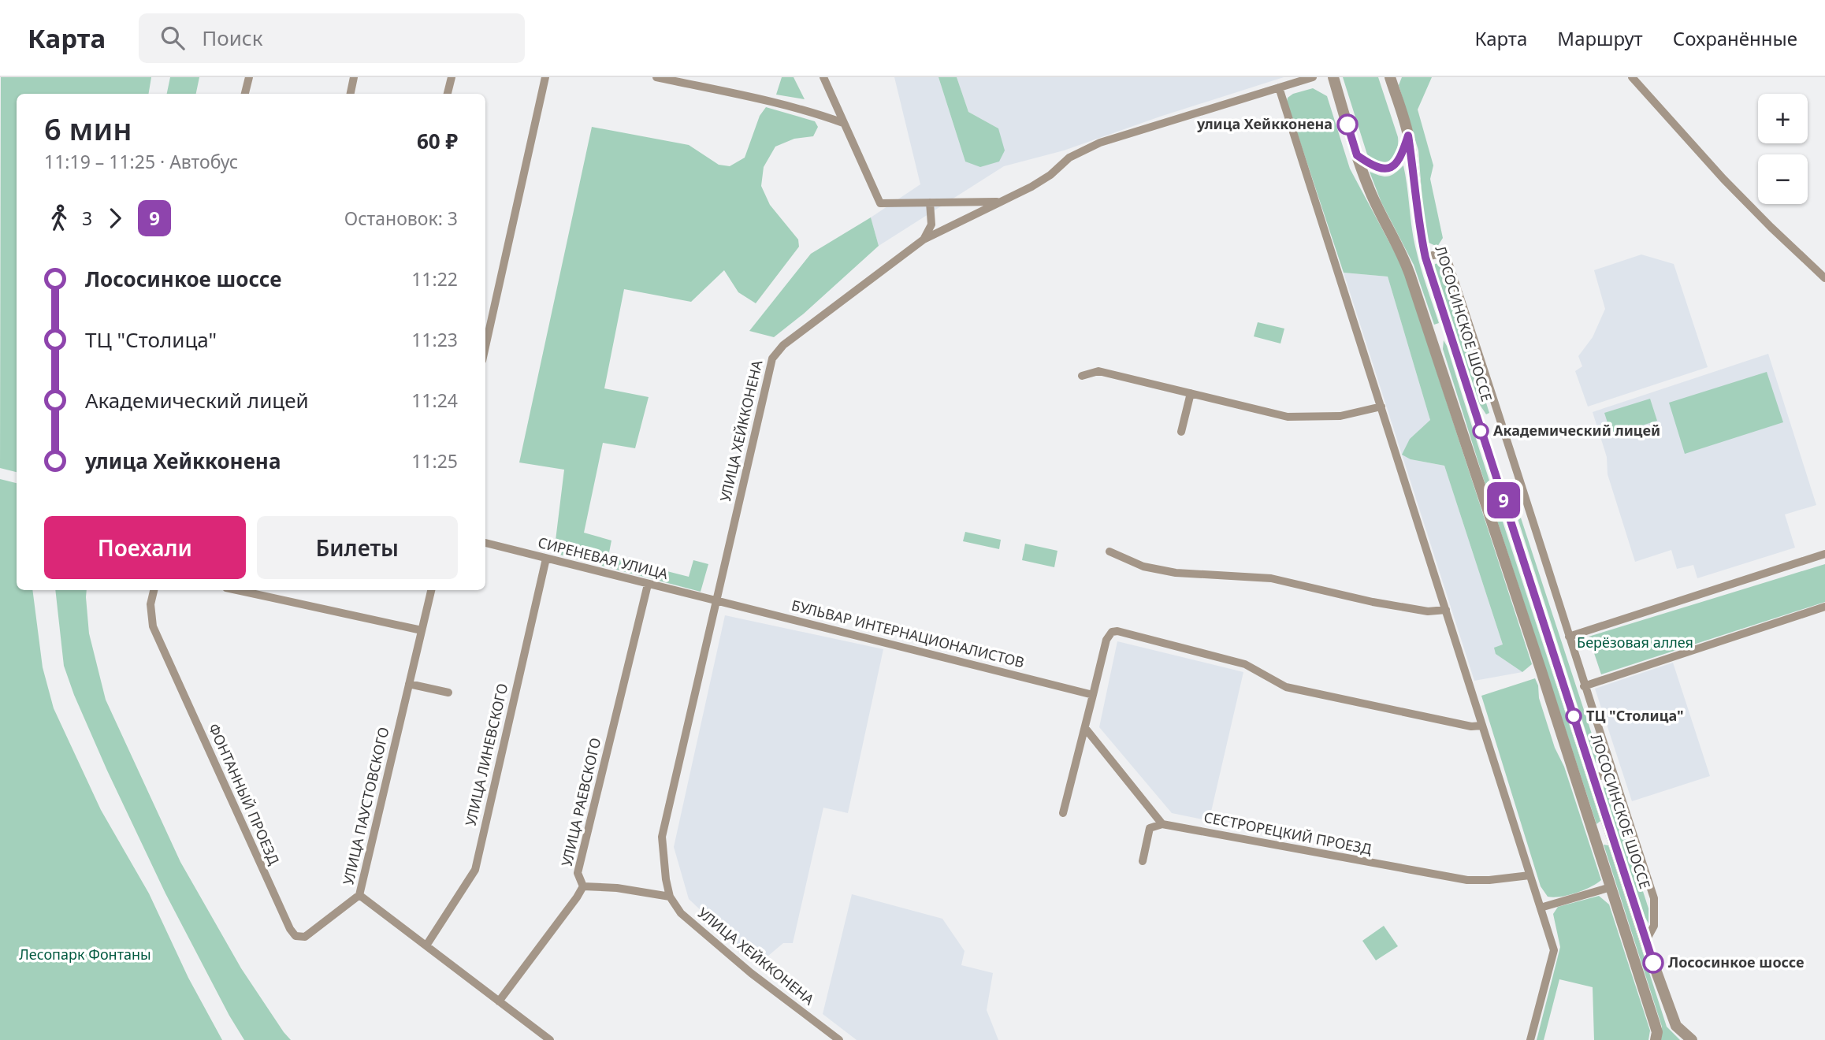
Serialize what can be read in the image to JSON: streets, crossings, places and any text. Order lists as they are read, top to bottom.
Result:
{
  "streets": {
    "street": [
      "ЛОСОСИНСКОЕ ШОССЕ",
      "УЛИЦА ХЕЙККОНЕНА",
      "СИРЕНЕВАЯ УЛИЦА",
      "БУЛЬВАР ИНТЕРНАЦИОНАЛИСТОВ",
      "УЛИЦА ЛИНЕВСКОГО",
      "ФОНТАННЫЙ ПРОЕЗД",
      "УЛИЦА РАЕВСКОГО",
      "УЛИЦА ПАУСТОВСКОГО",
      "СЕСТРОРЕЦКИЙ ПРОЕЗД"
    ]
  },
  "crossings": [
    ["УЛИЦА ХЕЙККОНЕНА", "СИРЕНЕВАЯ УЛИЦА"],
    ["УЛИЦА ХЕЙККОНЕНА", "БУЛЬВАР ИНТЕРНАЦИОНАЛИСТОВ"],
    ["СИРЕНЕВАЯ УЛИЦА", "БУЛЬВАР ИНТЕРНАЦИОНАЛИСТОВ"],
    ["СИРЕНЕВАЯ УЛИЦА", "УЛИЦА ЛИНЕВСКОГО"],
    ["СИРЕНЕВАЯ УЛИЦА", "УЛИЦА РАЕВСКОГО"],
    ["УЛИЦА ЛИНЕВСКОГО", "УЛИЦА ПАУСТОВСКОГО"],
    ["ФОНТАННЫЙ ПРОЕЗД", "УЛИЦА ПАУСТОВСКОГО"],
    ["УЛИЦА РАЕВСКОГО", "УЛИЦА ПАУСТОВСКОГО"]
  ],
  "parks": ["Берёзовая аллея", "Лесопарк Фонтаны"],
  "places": [
    "улица Хейкконена",
    "Академический лицей",
    "ТЦ \"Столица\"",
    "Лососинкое шоссе"
  ],
  "lines": ["bus line 9"],
  "page": {
    "header": "Карта",
    "search": "Поиск",
    "nav": ["Карта", "Маршрут", "Сохранённые"],
    "on_map": "9",
    "map_buttons": ["+", "−"],
    "heading": ["6 мин", "11:19 – 11:25 · Автобус", "60 ₽"],
    "legs": ["3", "9", "Остановок: 3"],
    "list": [
      {
        "name": "Лососинкое шоссе",
        "value": "11:22"
      },
      {
        "name": "ТЦ \"Столица\"",
        "value": "11:23"
      },
      {
        "name": "Академический лицей",
        "value": "11:24"
      },
      {
        "name": "улица Хейкконена",
        "value": "11:25"
      }
    ],
    "buttons": ["Поехали", "Билеты"]
  }
}
